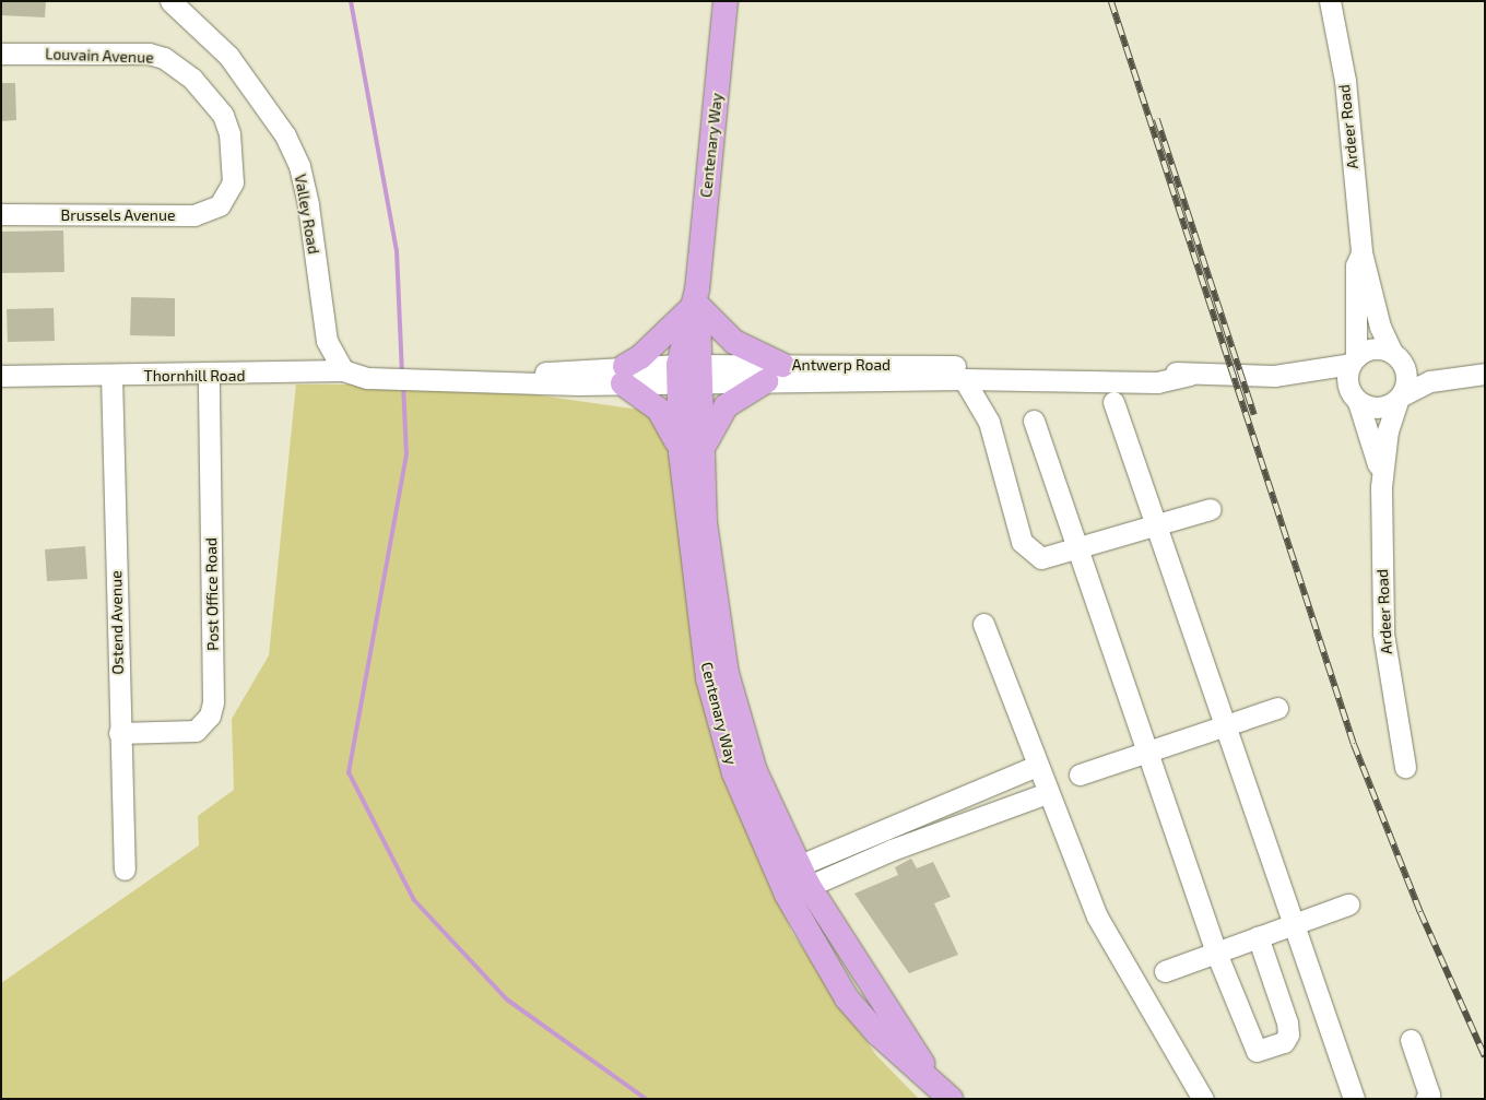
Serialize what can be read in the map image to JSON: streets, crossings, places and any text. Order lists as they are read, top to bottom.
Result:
{
  "streets": {
    "main road": ["Centenary Way"],
    "street": [
      "Louvain Avenue",
      "Ardeer Road",
      "Valley Road",
      "Brussels Avenue",
      "Antwerp Road",
      "Thornhill Road",
      "Post Office Road",
      "Ostend Avenue"
    ]
  },
  "crossings": [
    ["Louvain Avenue", "Brussels Avenue"],
    ["Ardeer Road", "Antwerp Road"],
    ["Centenary Way", "Antwerp Road"],
    ["Valley Road", "Thornhill Road"],
    ["Antwerp Road", "Thornhill Road"],
    ["Thornhill Road", "Post Office Road"],
    ["Thornhill Road", "Ostend Avenue"],
    ["Post Office Road", "Ostend Avenue"]
  ]
}
